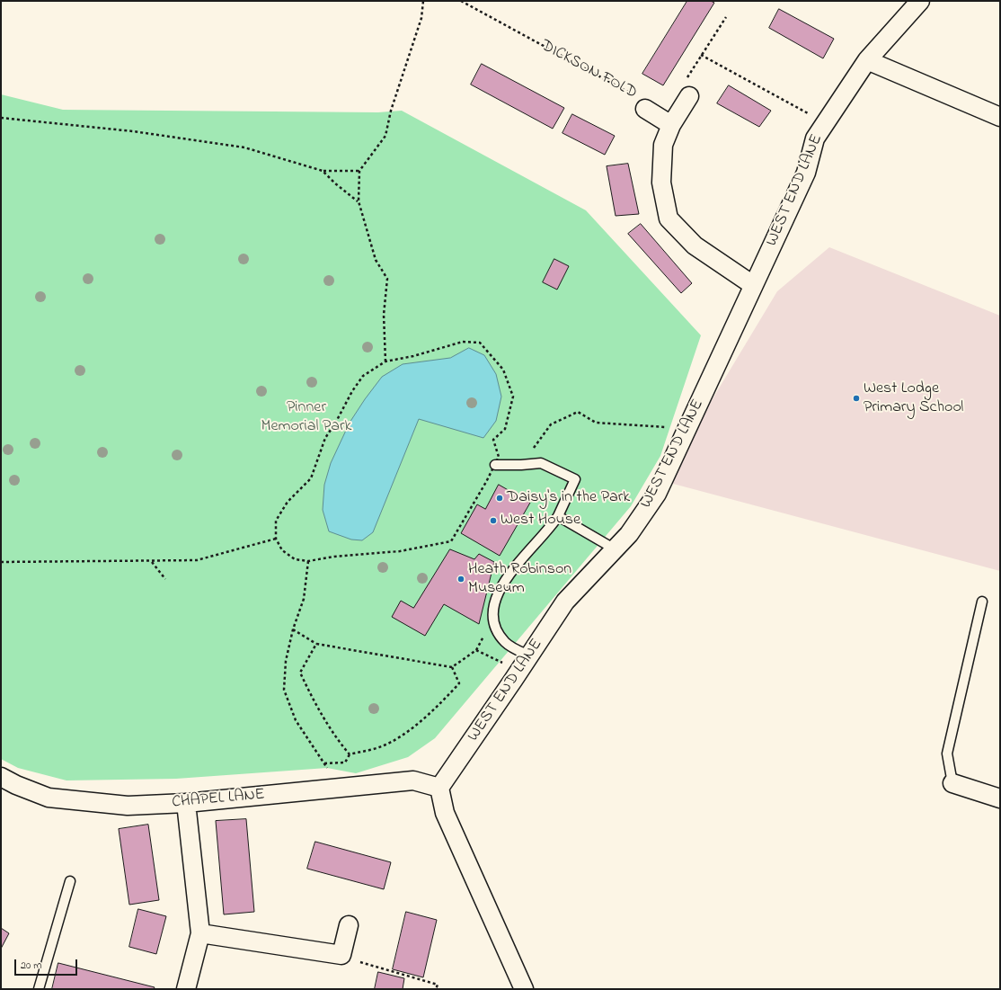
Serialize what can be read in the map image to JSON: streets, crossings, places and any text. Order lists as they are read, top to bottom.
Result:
{
  "streets": {
    "street": ["DICKSON FOLD", "WEST END LANE", "CHAPEL LANE"]
  },
  "crossings": [
    ["WEST END LANE", "CHAPEL LANE"]
  ],
  "parks": ["Pinner Memorial Park"],
  "places": [
    "West Lodge Primary School",
    "Daisy's in the Park",
    "West House",
    "Heath Robinson Museum"
  ],
  "scale_bar": "20 m"
}
